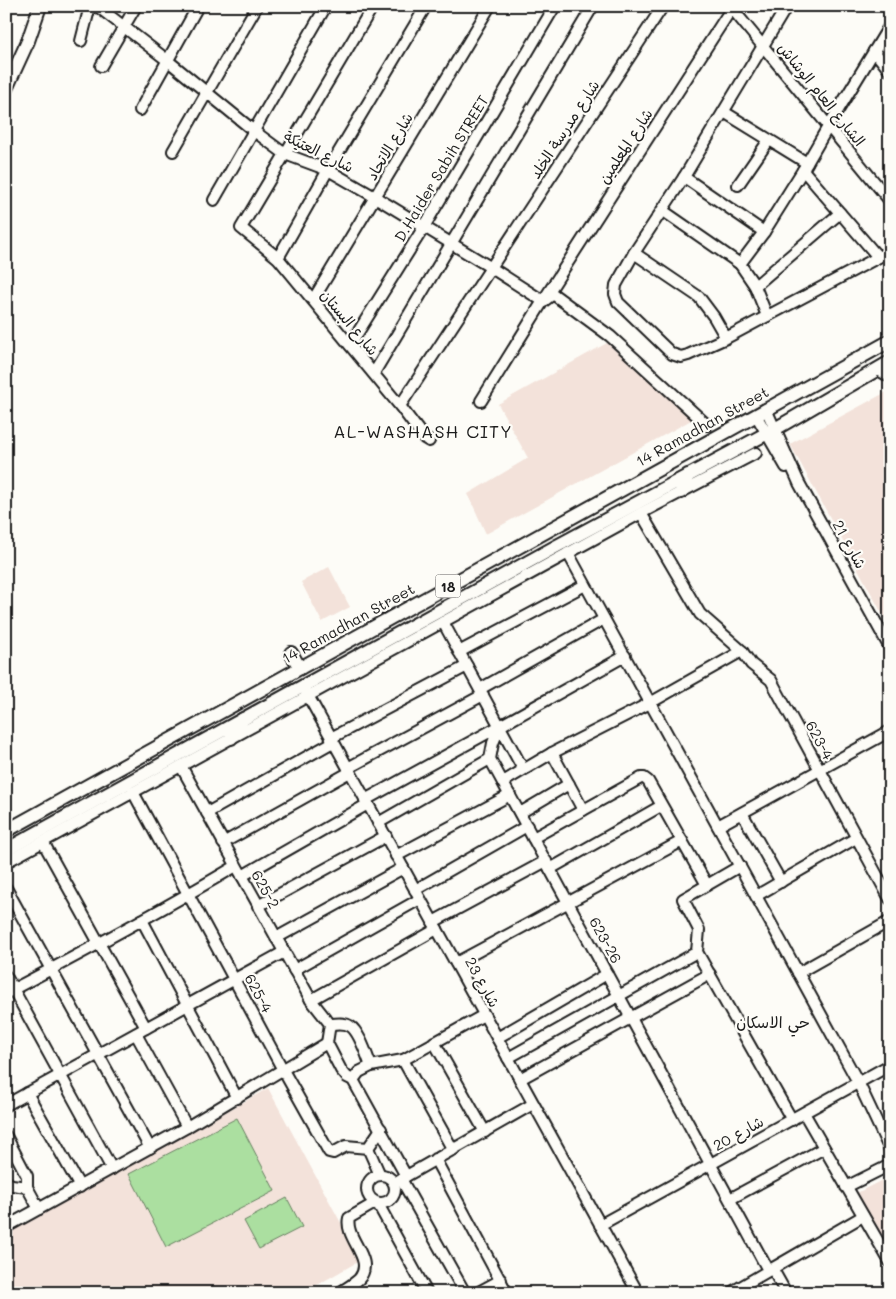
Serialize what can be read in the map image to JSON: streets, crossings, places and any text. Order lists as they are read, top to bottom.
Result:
{
  "streets": {
    "main road": ["14 Ramadhan Street", "18"],
    "street": [
      "الشارع العام الوشاش",
      "شارع مدرسة الخلد",
      "شارع الاتحاد",
      "شارع المعلمين",
      "شارع العتيکة",
      "D.Haider Sabih STREET",
      "شارع البستان",
      "شارع 21",
      "623-4",
      "625-2",
      "623-26",
      "شارع 23",
      "625-4",
      "شارع 20"
    ]
  },
  "crossings": [
    ["الشارع العام الوشاش", "شارع المعلمين"],
    ["شارع مدرسة الخلد", "شارع العتيکة"],
    ["شارع مدرسة الخلد", "شارع البستان"],
    ["شارع الاتحاد", "شارع العتيکة"],
    ["شارع الاتحاد", "شارع البستان"],
    ["شارع المعلمين", "شارع العتيکة"],
    ["شارع العتيکة", "D.Haider Sabih STREET"],
    ["شارع العتيکة", "شارع البستان"],
    ["D.Haider Sabih STREET", "شارع البستان"],
    ["14 Ramadhan Street", "شارع 21"],
    ["شارع 21", "18"],
    ["18", "شارع 23"],
    ["623-26", "شارع 20"],
    ["شارع 23", "شارع 20"]
  ],
  "districts": ["AL-WASHASH CITY", "حي الاسكان"]
}
